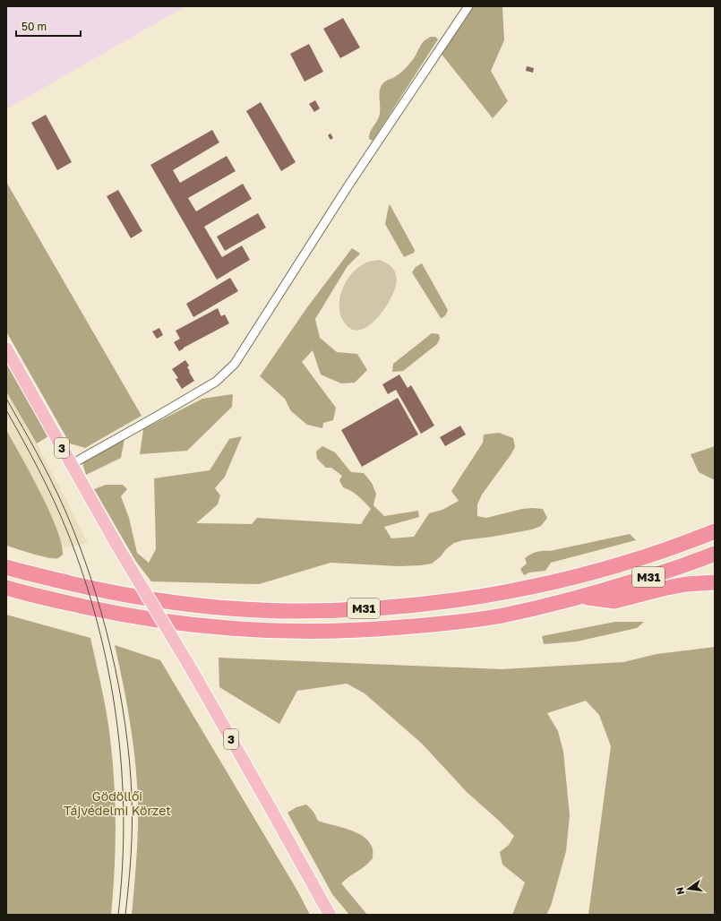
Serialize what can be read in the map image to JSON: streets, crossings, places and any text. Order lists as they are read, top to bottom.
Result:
{
  "streets": {
    "highway": ["M31"],
    "main road": ["3"]
  },
  "parks": ["Gödöllői Tájvédelmi Körzet"],
  "scale_bar": "50 m",
  "north": "left"
}
